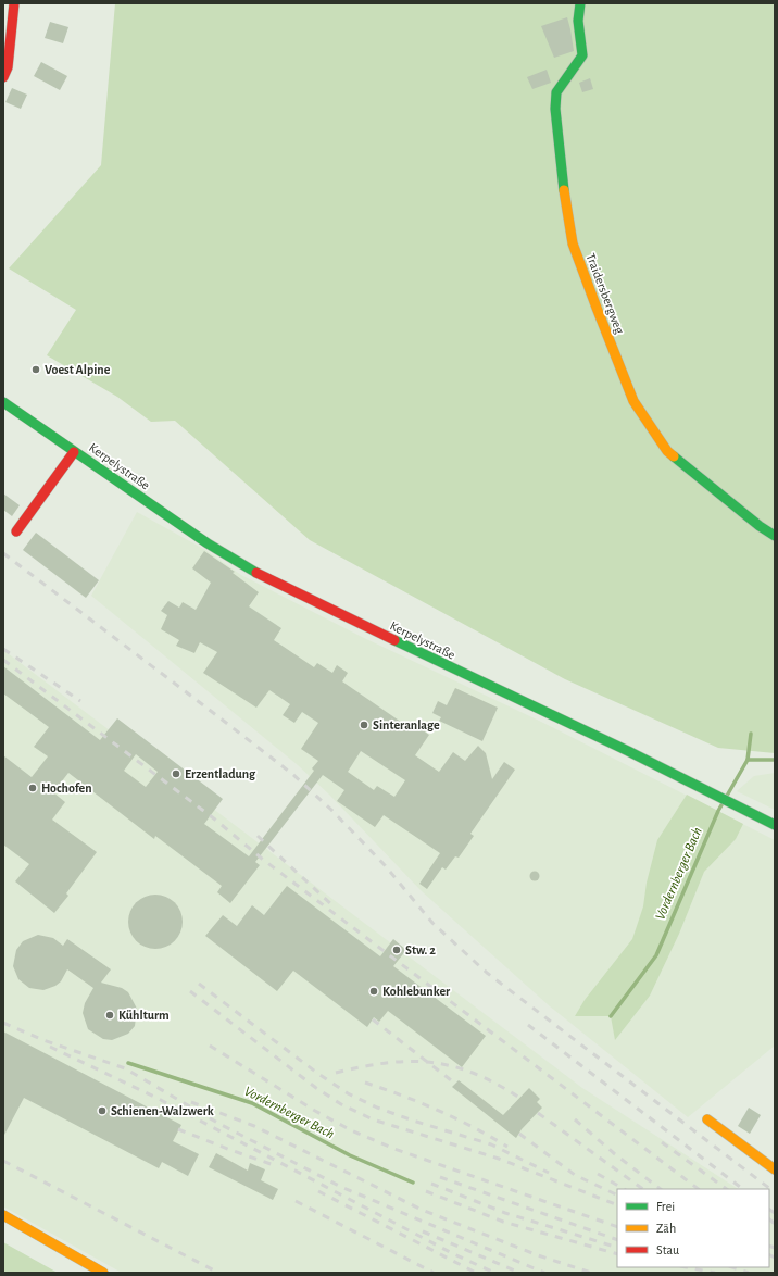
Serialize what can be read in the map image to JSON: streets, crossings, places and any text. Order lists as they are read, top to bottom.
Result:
{
  "streets": {
    "main road": ["Traidersbergweg", "Kerpelystraße"]
  },
  "water": ["Vordernberger Bach"],
  "places": [
    "Voest Alpine",
    "Sinteranlage",
    "Erzentladung",
    "Hochofen",
    "Stw. 2",
    "Kohlebunker",
    "Kühlturm",
    "Schienen-Walzwerk"
  ],
  "legend": ["Frei", "Zäh", "Stau"]
}
